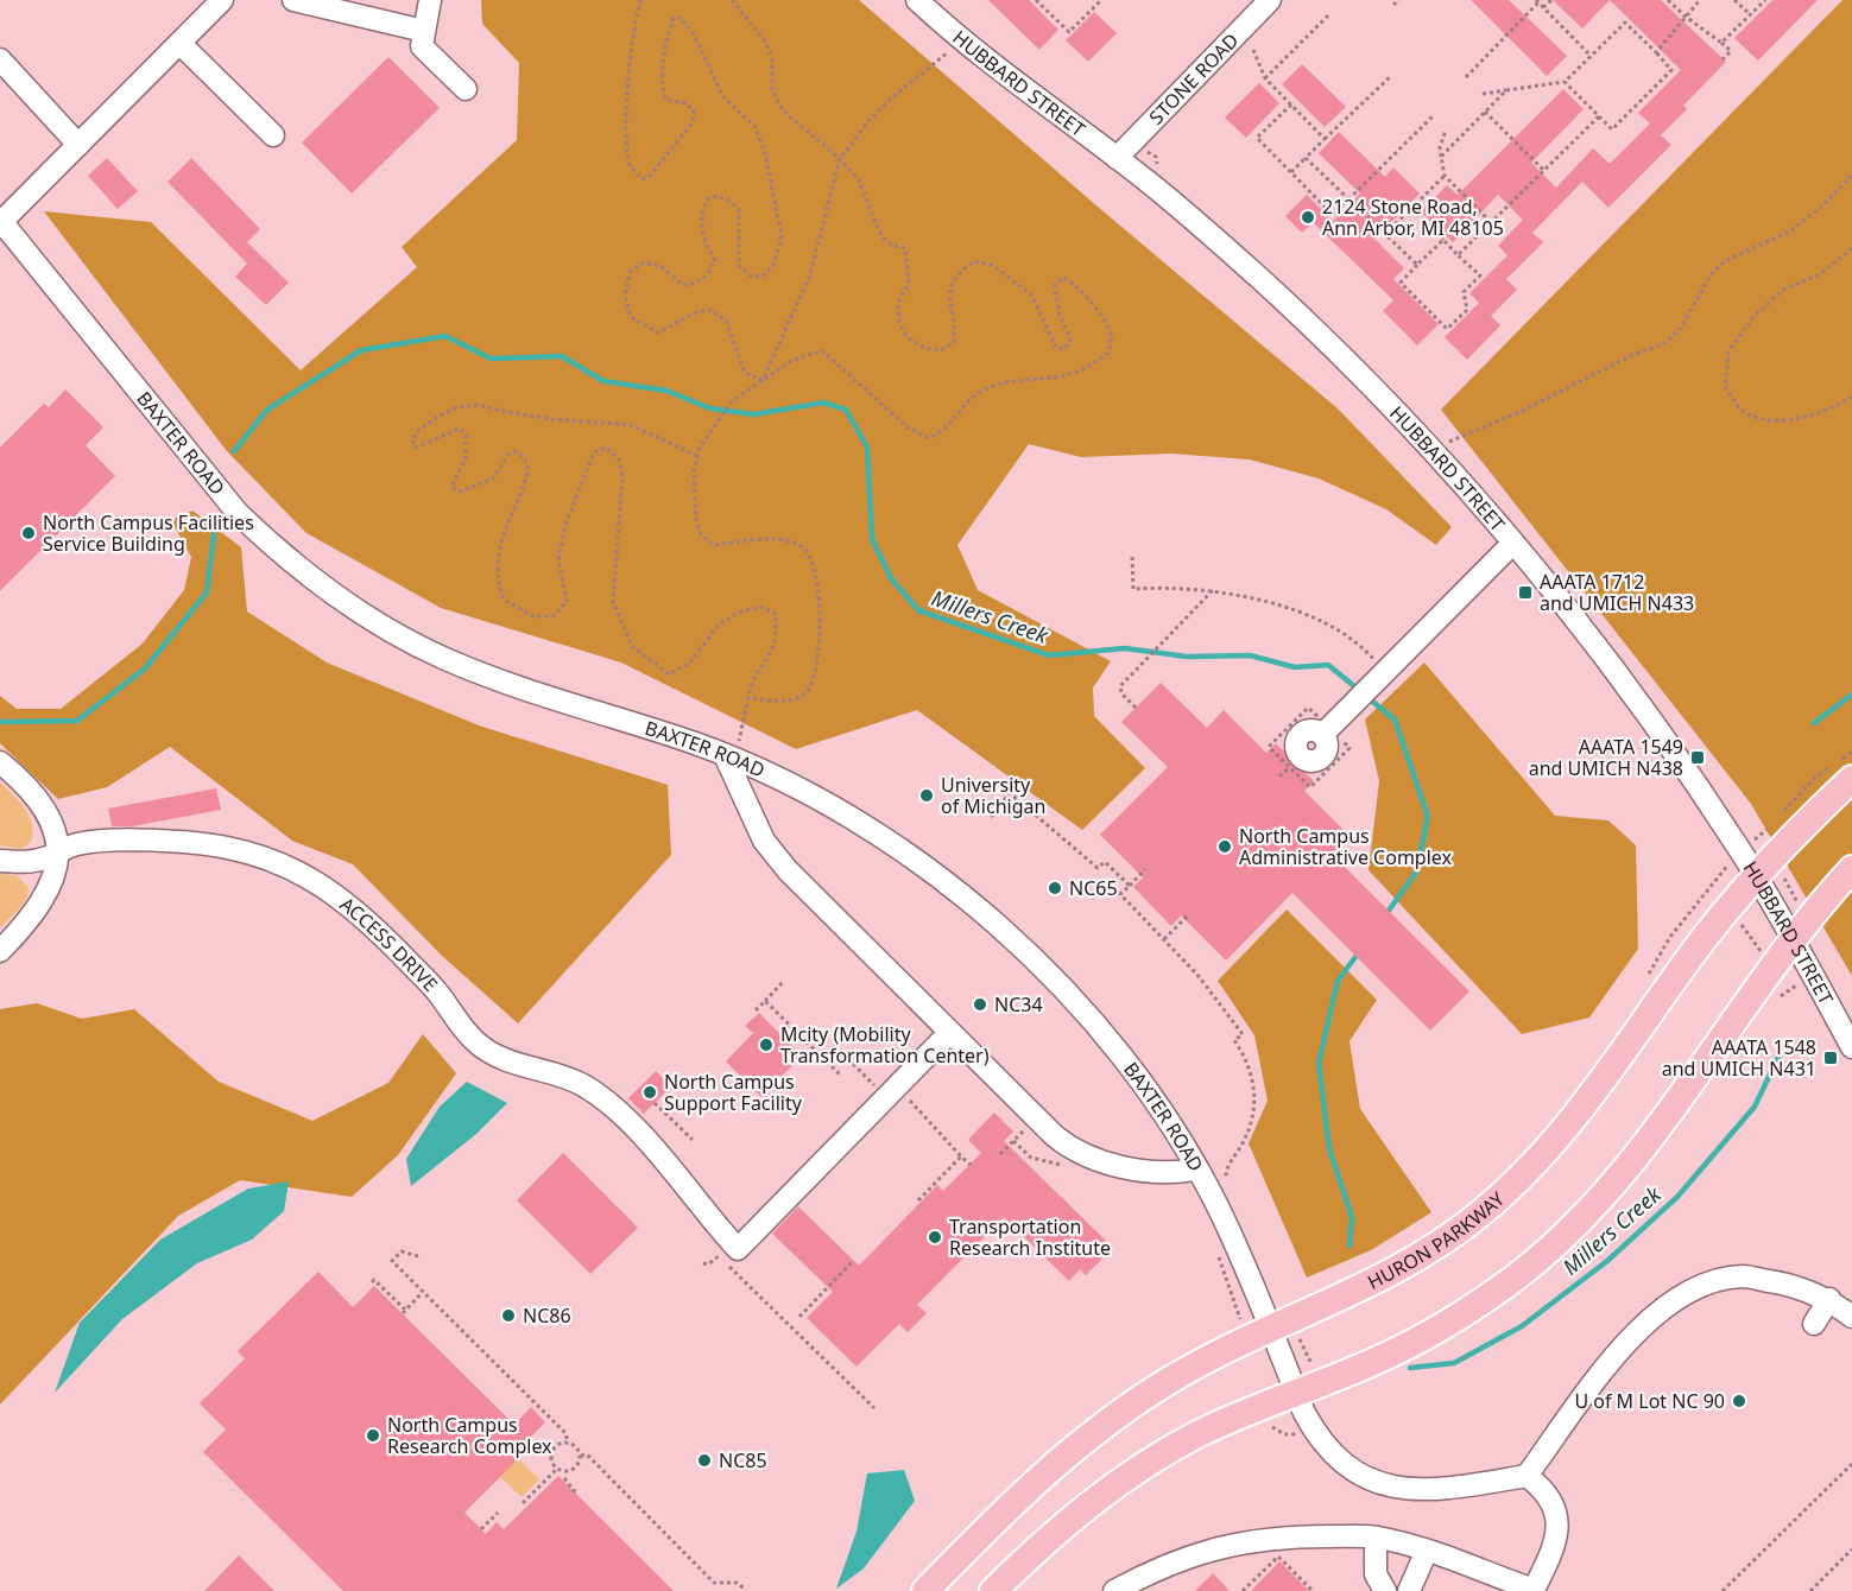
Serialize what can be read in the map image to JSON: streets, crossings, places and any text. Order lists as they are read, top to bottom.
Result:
{
  "streets": {
    "main road": ["HURON PARKWAY"],
    "street": [
      "STONE ROAD",
      "HUBBARD STREET",
      "BAXTER ROAD",
      "ACCESS DRIVE"
    ]
  },
  "crossings": [
    ["STONE ROAD", "HUBBARD STREET"],
    ["HUBBARD STREET", "HURON PARKWAY"],
    ["BAXTER ROAD", "HURON PARKWAY"]
  ],
  "water": ["Millers Creek"],
  "places": {
    "other": [
      "2124 Stone Road, Ann Arbor, MI 48105",
      "North Campus Facilities Service Building",
      "University of Michigan",
      "North Campus Administrative Complex",
      "NC65",
      "NC34",
      "Mcity (Mobility Transformation Center)",
      "North Campus Support Facility",
      "Transportation Research Institute",
      "NC86",
      "U of M Lot NC 90",
      "North Campus Research Complex",
      "NC85"
    ],
    "transit": ["AAATA 1712 and UMICH N433", "AAATA 1549 and UMICH N438", "AAATA 1548 and UMICH N431"]
  }
}
